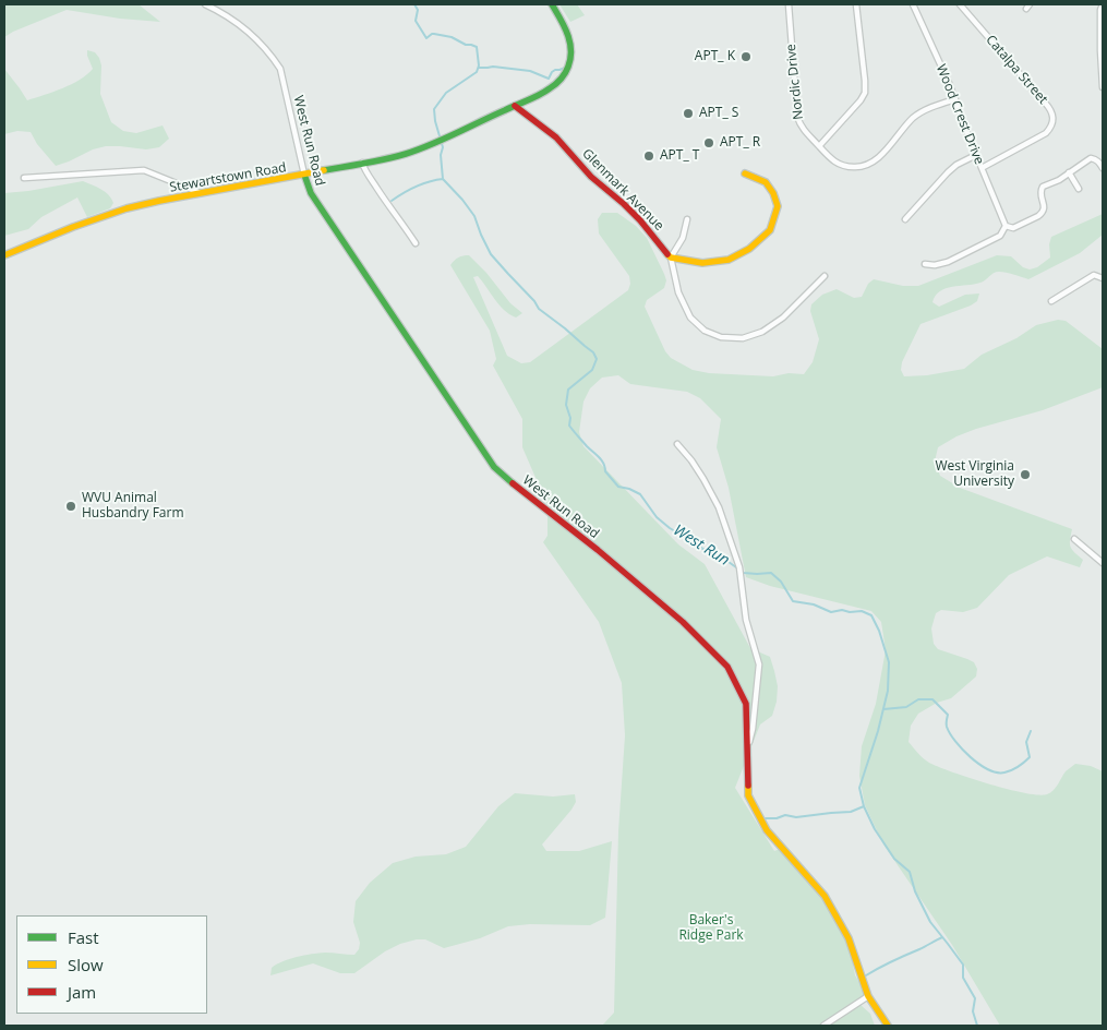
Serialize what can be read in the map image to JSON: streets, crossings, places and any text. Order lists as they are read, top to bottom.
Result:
{
  "streets": {
    "street": [
      "Catalpa Street",
      "Nordic Drive",
      "Wood Crest Drive",
      "West Run Road",
      "Stewartstown Road",
      "Glenmark Avenue"
    ]
  },
  "crossings": [
    ["Catalpa Street", "Wood Crest Drive"],
    ["Nordic Drive", "Wood Crest Drive"],
    ["West Run Road", "Stewartstown Road"],
    ["Stewartstown Road", "Glenmark Avenue"]
  ],
  "water": ["West Run"],
  "parks": ["Baker's Ridge Park"],
  "places": [
    "APT_ K",
    "APT_ S",
    "APT_ R",
    "APT_ T",
    "West Virginia University",
    "WVU Animal Husbandry Farm"
  ],
  "legend": ["Fast", "Slow", "Jam"]
}
